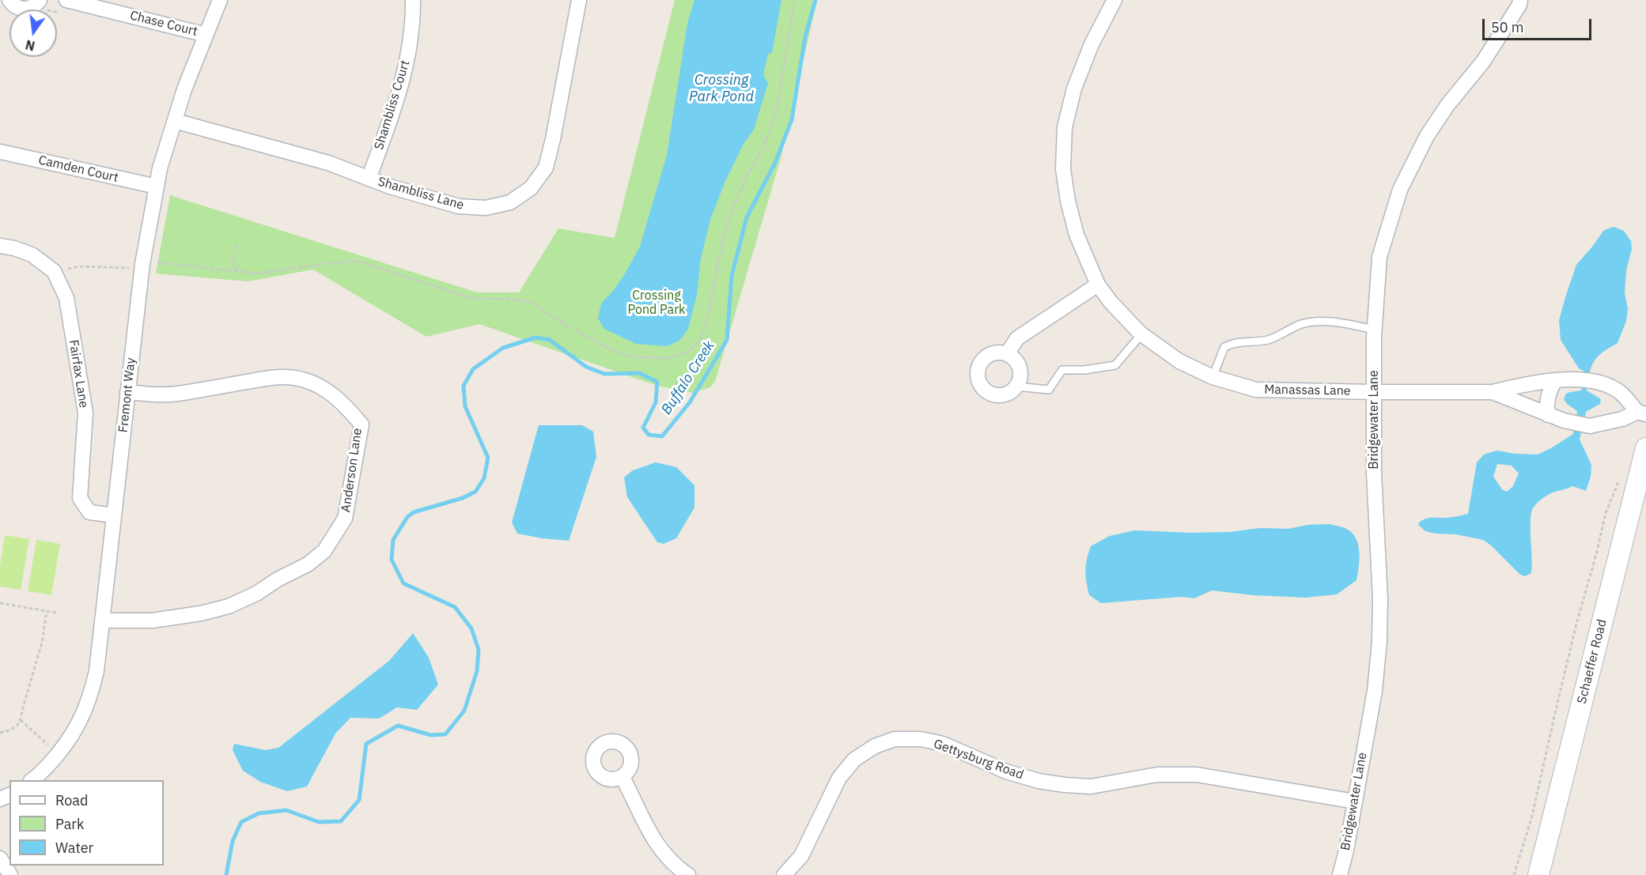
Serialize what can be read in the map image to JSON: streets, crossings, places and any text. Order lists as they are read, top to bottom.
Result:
{
  "streets": {
    "street": [
      "Chase Court",
      "Shambliss Court",
      "Camden Court",
      "Shambliss Lane",
      "Fairfax Lane",
      "Manassas Lane",
      "Fremont Way",
      "Bridgewater Lane",
      "Anderson Lane",
      "Schaeffer Road",
      "Gettysburg Road"
    ]
  },
  "crossings": [
    ["Chase Court", "Fremont Way"],
    ["Shambliss Court", "Shambliss Lane"],
    ["Camden Court", "Fremont Way"],
    ["Shambliss Lane", "Fremont Way"],
    ["Fairfax Lane", "Fremont Way"],
    ["Manassas Lane", "Bridgewater Lane"],
    ["Fremont Way", "Anderson Lane"],
    ["Bridgewater Lane", "Gettysburg Road"]
  ],
  "water": ["Crossing Park Pond", "Buffalo Creek"],
  "parks": ["Crossing Pond Park"],
  "legend": ["Road", "Park", "Water"],
  "scale_bar": "50 m",
  "north": "bottom"
}
